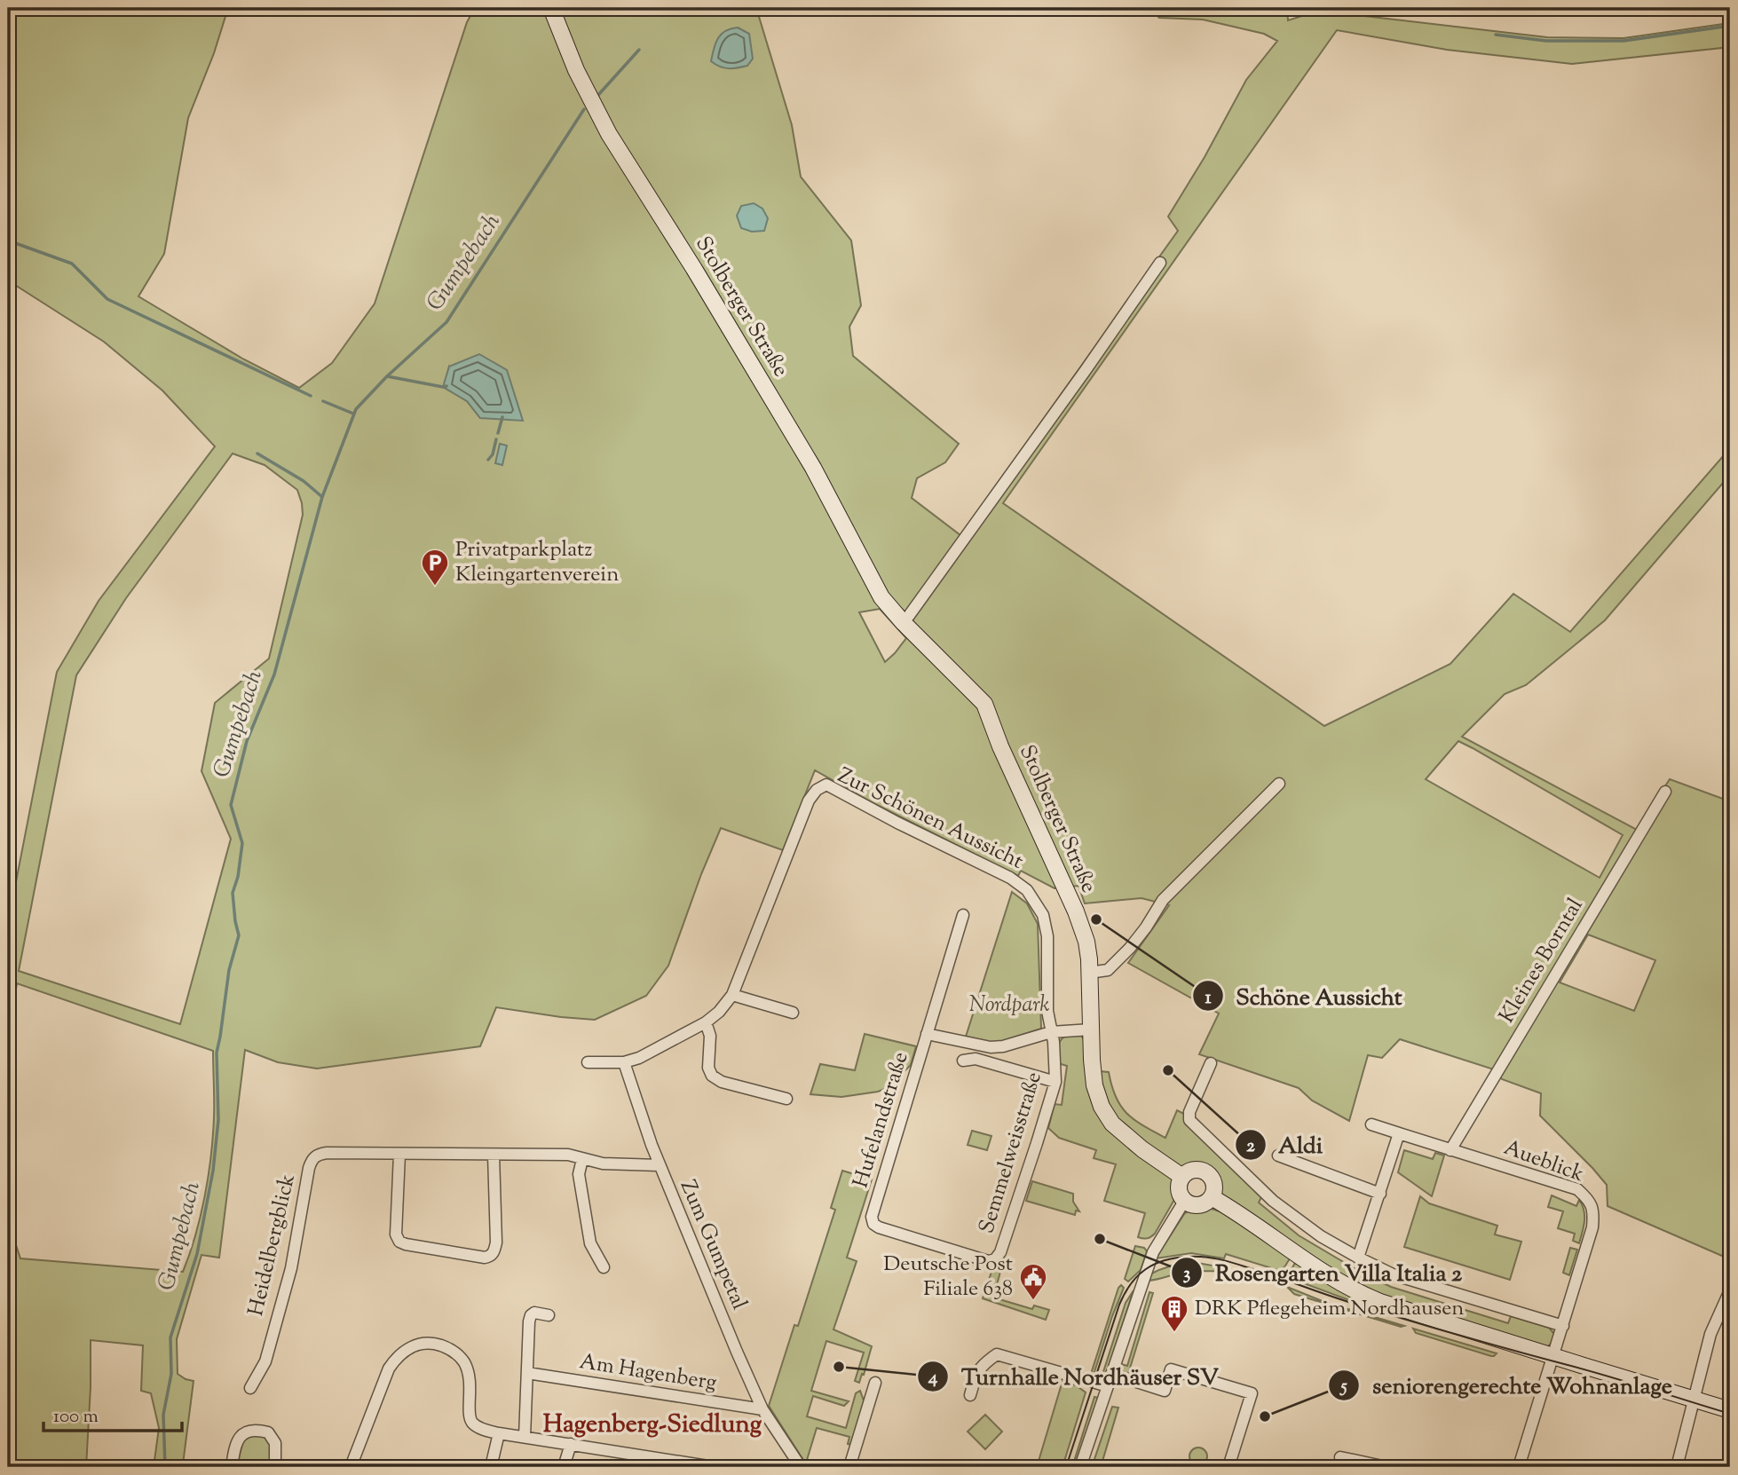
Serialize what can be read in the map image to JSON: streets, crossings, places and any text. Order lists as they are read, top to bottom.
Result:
{
  "streets": {
    "main road": ["Stolberger Straße"],
    "street": [
      "Zur Schönen Aussicht",
      "Kleines Borntal",
      "Hufelandstraße",
      "Semmelweisstraße",
      "Aueblick",
      "Heidelbergblick",
      "Zum Gumpetal",
      "Am Hagenberg"
    ]
  },
  "crossings": [
    ["Stolberger Straße", "Hufelandstraße"],
    ["Zur Schönen Aussicht", "Hufelandstraße"],
    ["Zur Schönen Aussicht", "Semmelweisstraße"],
    ["Zur Schönen Aussicht", "Zum Gumpetal"],
    ["Kleines Borntal", "Aueblick"],
    ["Hufelandstraße", "Semmelweisstraße"],
    ["Heidelbergblick", "Zum Gumpetal"],
    ["Zum Gumpetal", "Am Hagenberg"]
  ],
  "districts": ["Hagenberg-Siedlung"],
  "water": ["Gumpebach"],
  "parks": ["Nordpark"],
  "places": {
    "parking": ["Privatparkplatz Kleingartenverein"],
    "other": [
      "Schöne Aussicht",
      "Aldi",
      "Rosengarten Villa Italia 2",
      "Turnhalle Nordhäuser SV",
      "seniorengerechte Wohnanlage"
    ],
    "public building": ["Deutsche Post Filiale 638"],
    "building": ["DRK Pflegeheim Nordhausen"]
  },
  "scale_bar": "100 m"
}
